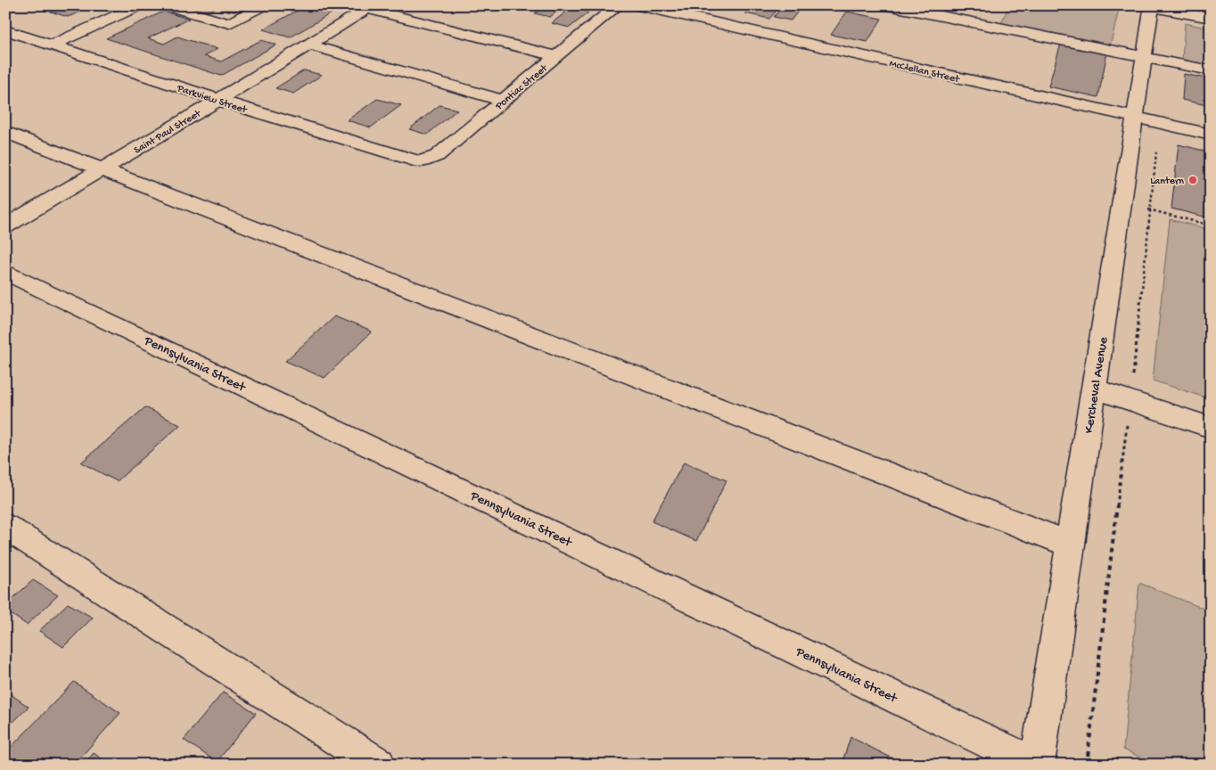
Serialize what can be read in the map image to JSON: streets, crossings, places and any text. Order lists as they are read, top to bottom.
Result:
{
  "streets": {
    "street": [
      "McClellan Street",
      "Pontiac Street",
      "Parkview Street",
      "Saint Paul Street",
      "Pennsylvania Street",
      "Kercheval Avenue"
    ]
  },
  "crossings": [
    ["McClellan Street", "Kercheval Avenue"],
    ["Pontiac Street", "Parkview Street"],
    ["Parkview Street", "Saint Paul Street"],
    ["Pennsylvania Street", "Kercheval Avenue"]
  ],
  "places": ["Lantern"]
}
